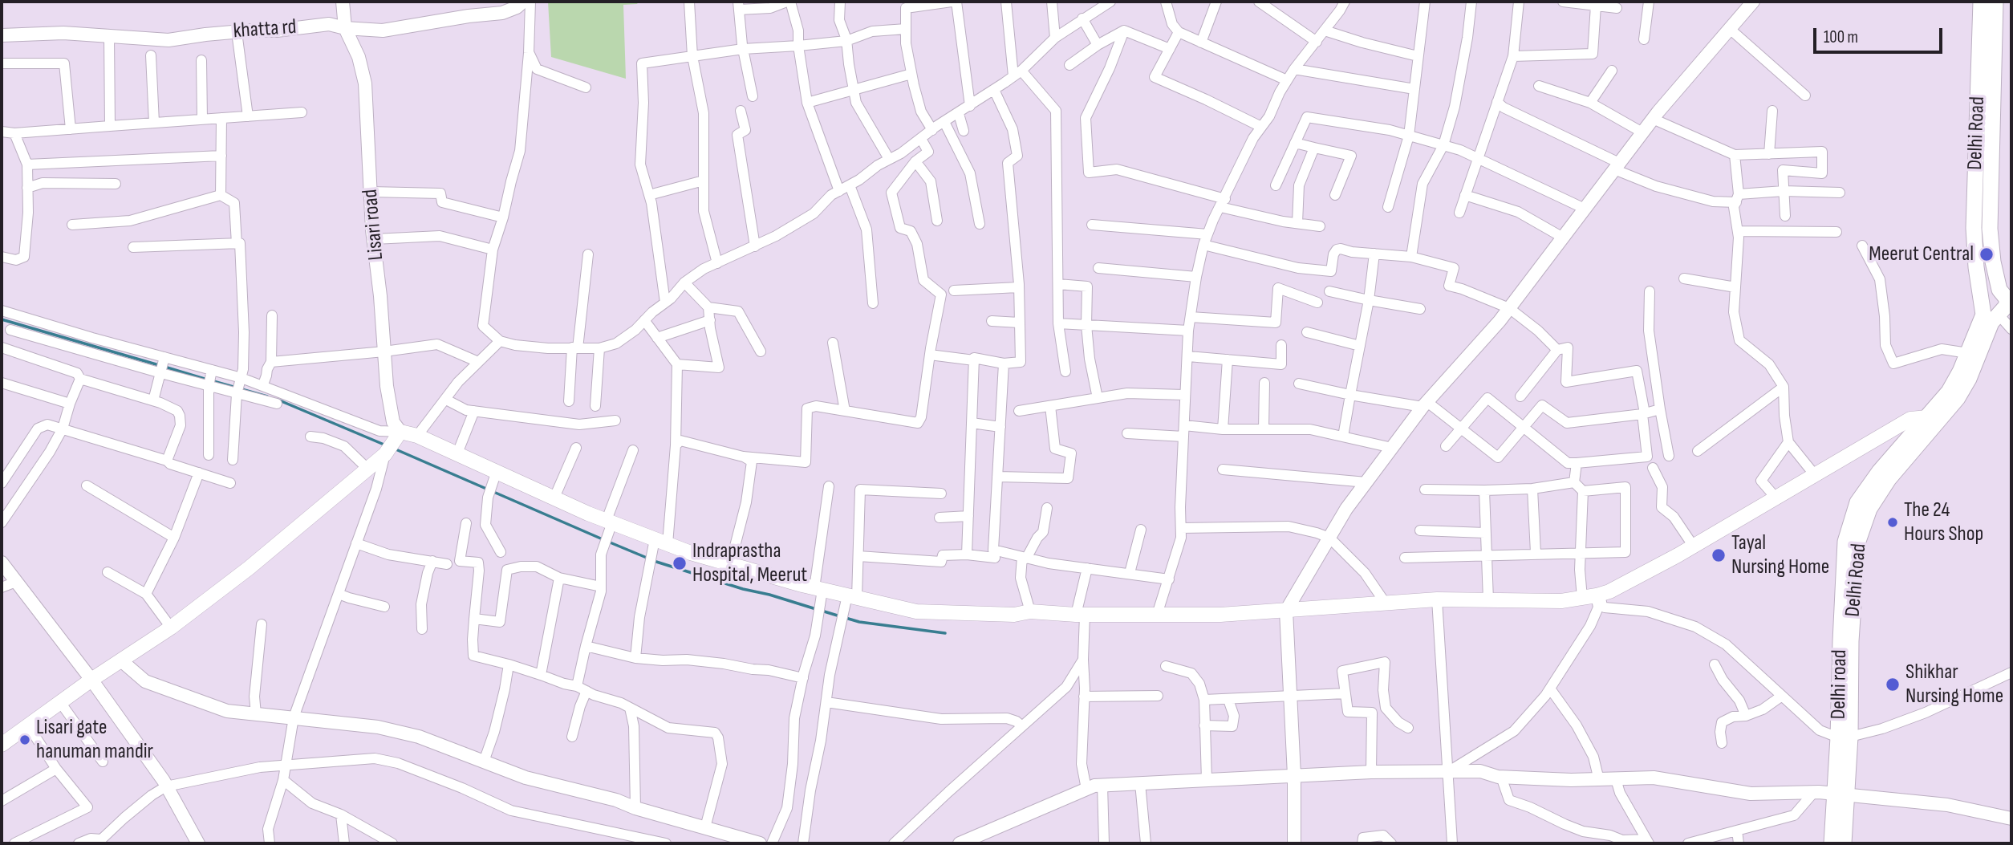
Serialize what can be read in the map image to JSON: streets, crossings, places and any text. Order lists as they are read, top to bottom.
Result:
{
  "streets": {
    "main road": ["Delhi Road"],
    "street": ["khatta rd", "Lisari road"]
  },
  "crossings": [
    ["khatta rd", "Lisari road"]
  ],
  "places": [
    "Meerut Central",
    "The 24 Hours Shop",
    "Tayal Nursing Home",
    "Indraprastha Hospital, Meerut",
    "Shikhar Nursing Home",
    "Lisari gate hanuman mandir"
  ],
  "scale_bar": "100 m"
}
